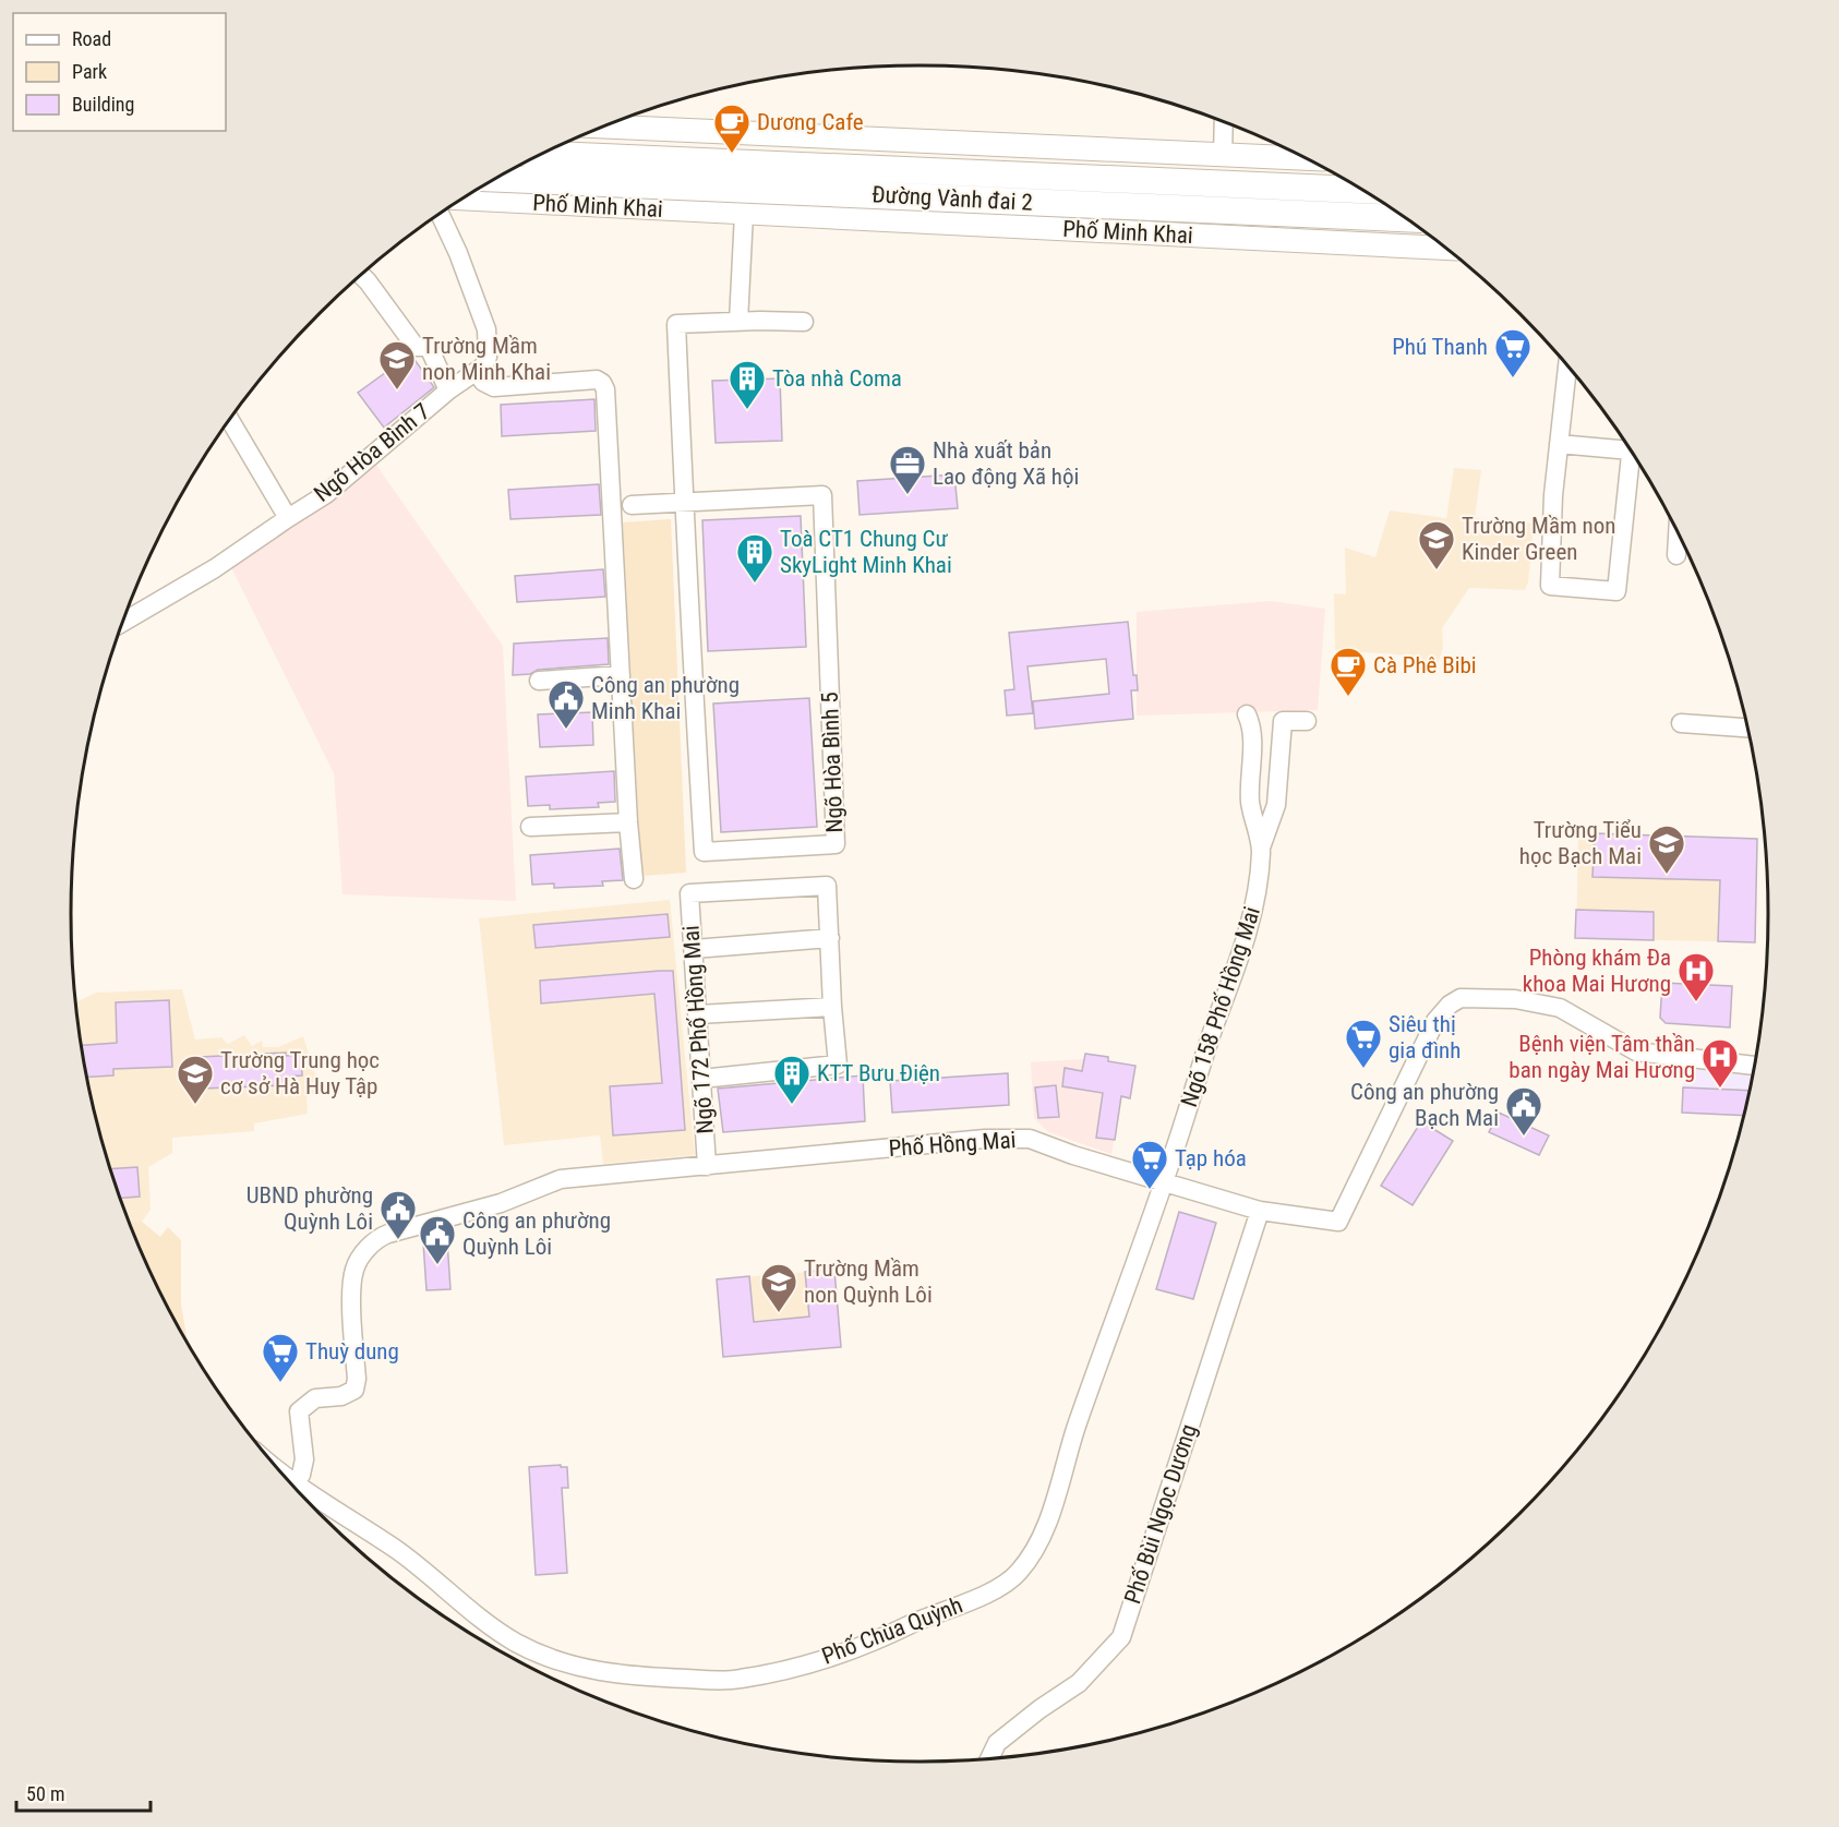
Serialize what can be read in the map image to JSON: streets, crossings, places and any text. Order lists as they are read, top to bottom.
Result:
{
  "streets": {
    "highway": ["Đường Vành đai 2"],
    "main road": ["Phố Minh Khai"],
    "street": [
      "Ngõ Hòa Bình 7",
      "Ngõ Hòa Bình 5",
      "Ngõ 158 Phố Hồng Mai",
      "Ngõ 172 Phố Hồng Mai",
      "Phố Hồng Mai",
      "Phố Bùi Ngọc Dương",
      "Phố Chùa Quỳnh"
    ]
  },
  "crossings": [
    ["Ngõ 158 Phố Hồng Mai", "Phố Hồng Mai"],
    ["Ngõ 158 Phố Hồng Mai", "Phố Chùa Quỳnh"],
    ["Ngõ 172 Phố Hồng Mai", "Phố Hồng Mai"],
    ["Phố Hồng Mai", "Phố Bùi Ngọc Dương"],
    ["Phố Hồng Mai", "Phố Chùa Quỳnh"]
  ],
  "places": {
    "cafe": ["Dương Cafe", "Cà Phê Bibi"],
    "supermarket": [
      "Phú Thanh",
      "Siêu thị gia đình",
      "Tạp hóa",
      "Thuỳ dung"
    ],
    "school or university": [
      "Trường Mầm non Minh Khai",
      "Trường Mầm non Kinder Green",
      "Trường Tiểu học Bạch Mai",
      "Trường Trung học cơ sở Hà Huy Tập",
      "Trường Mầm non Quỳnh Lôi"
    ],
    "building": ["Tòa nhà Coma", "Toà CT1 Chung Cư SkyLight Minh Khai", "KTT Bưu Điện"],
    "office": ["Nhà xuất bản Lao động Xã hội"],
    "public building": [
      "Công an phường Minh Khai",
      "Công an phường Bạch Mai",
      "UBND phường Quỳnh Lôi",
      "Công an phường Quỳnh Lôi"
    ],
    "hospital": ["Phòng khám Đa khoa Mai Hương", "Bệnh viện Tâm thần ban ngày Mai Hương"]
  },
  "legend": ["Road", "Park", "Building"],
  "scale_bar": "50 m"
}
